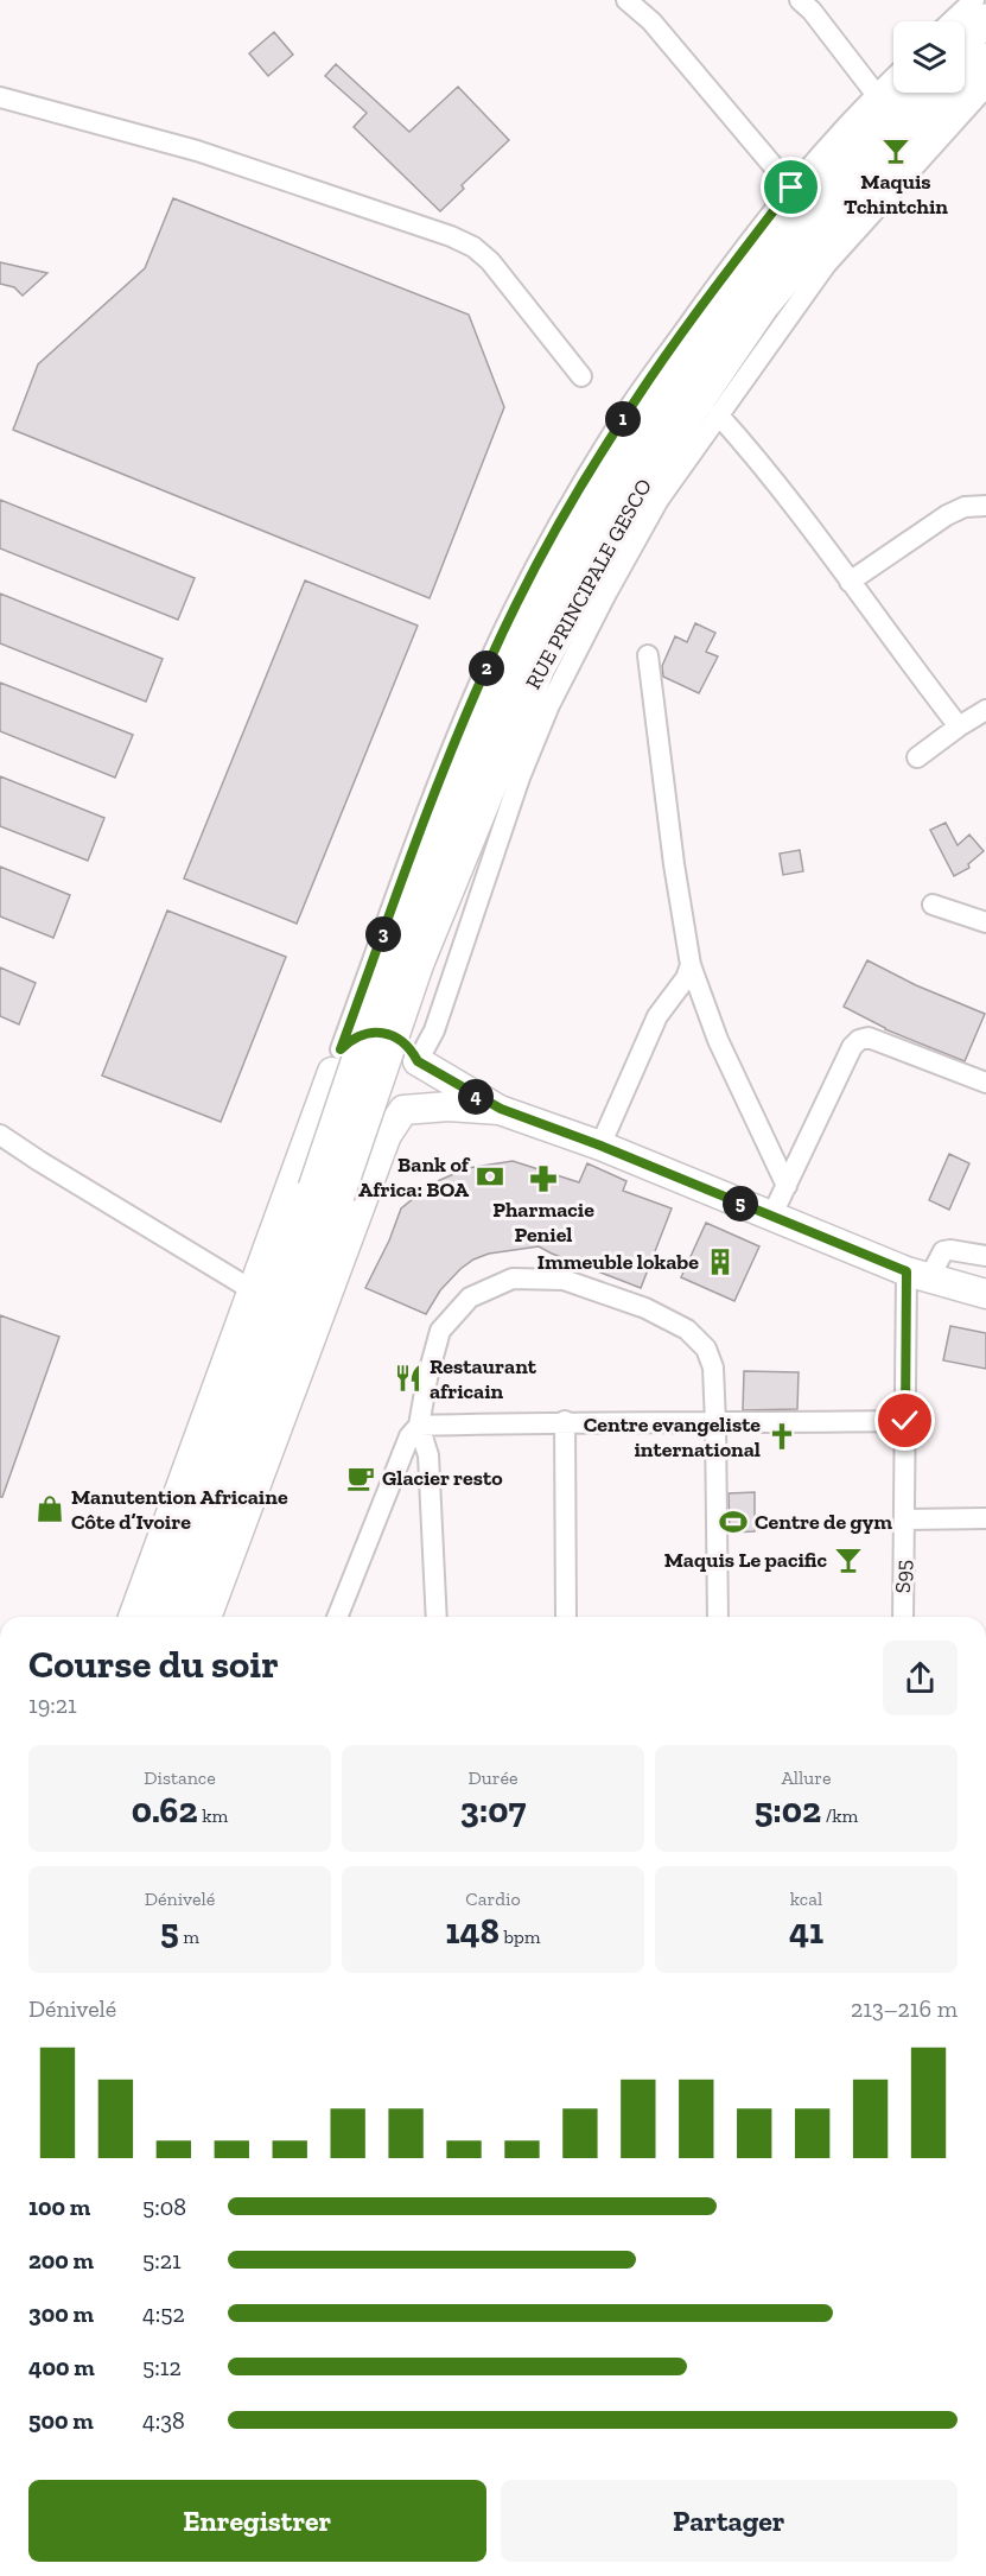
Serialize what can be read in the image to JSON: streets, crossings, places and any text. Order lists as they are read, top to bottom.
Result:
{
  "streets": {
    "main road": ["RUE PRINCIPALE GESCO"],
    "street": ["S95"]
  },
  "places": {
    "bar": ["Maquis Tchintchin", "Maquis Le pacific"],
    "bank": ["Bank of Africa: BOA"],
    "pharmacy": ["Pharmacie Peniel"],
    "building": ["Immeuble lokabe"],
    "restaurant": ["Restaurant africain"],
    "church": ["Centre evangeliste international"],
    "cafe": ["Glacier resto"],
    "shop": ["Manutention Africaine Côte d’Ivoire"],
    "sports": ["Centre de gym"]
  },
  "page": {
    "pins": [
      "1",
      "2",
      "3",
      "4",
      "5"
    ],
    "heading": ["Course du soir", "19:21"],
    "stats": [
      ["Distance", "0.62 km"],
      ["Durée", "3:07"],
      ["Allure", "5:02 /km"],
      ["Dénivelé", "5 m"],
      ["Cardio", "148 bpm"],
      ["kcal", "41"]
    ],
    "chart": ["Dénivelé", "213–216 m"],
    "list": [
      {
        "name": "100 m",
        "note": "5:08"
      },
      {
        "name": "200 m",
        "note": "5:21"
      },
      {
        "name": "300 m",
        "note": "4:52"
      },
      {
        "name": "400 m",
        "note": "5:12"
      },
      {
        "name": "500 m",
        "note": "4:38"
      }
    ],
    "buttons": ["Enregistrer", "Partager"]
  }
}
